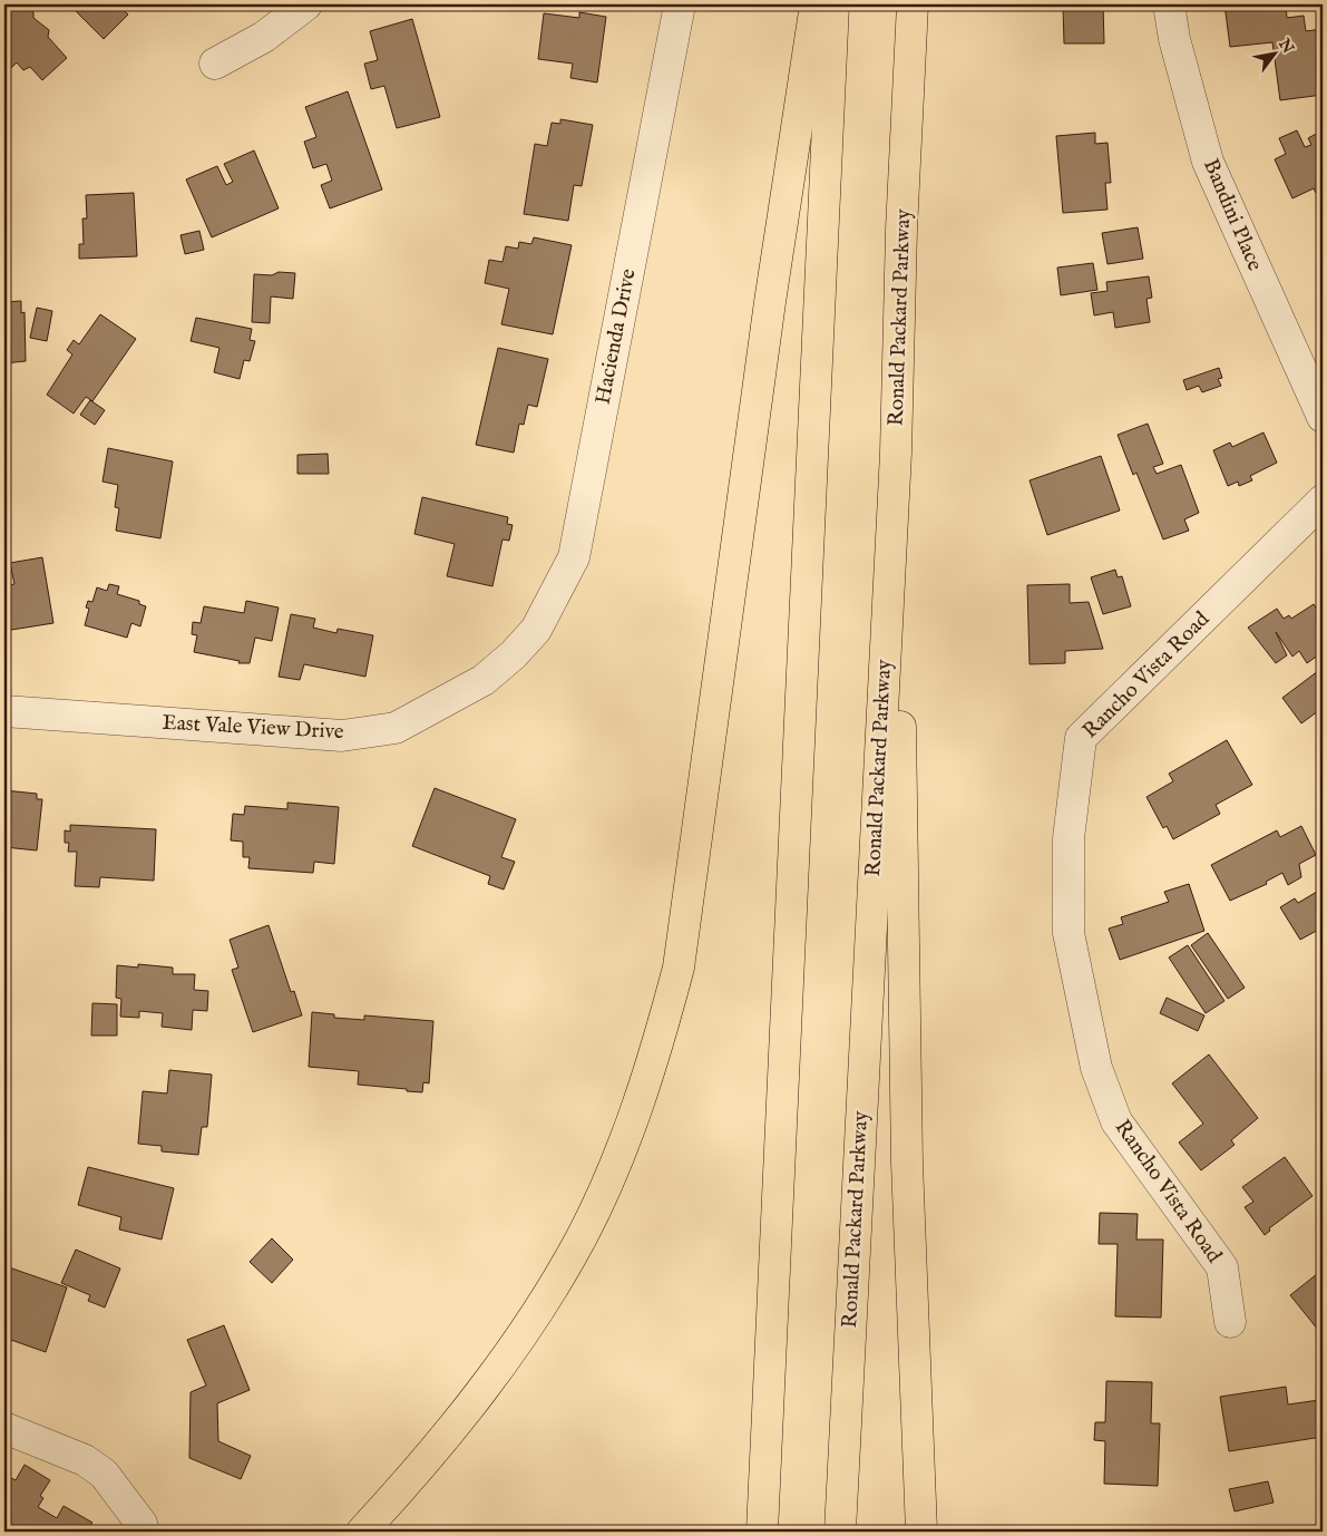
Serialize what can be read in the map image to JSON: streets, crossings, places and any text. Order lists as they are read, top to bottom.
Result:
{
  "streets": {
    "highway": ["Ronald Packard Parkway"],
    "street": [
      "Bandini Place",
      "Hacienda Drive",
      "Rancho Vista Road",
      "East Vale View Drive"
    ]
  },
  "crossings": [
    ["Hacienda Drive", "East Vale View Drive"]
  ],
  "north": "top right"
}
